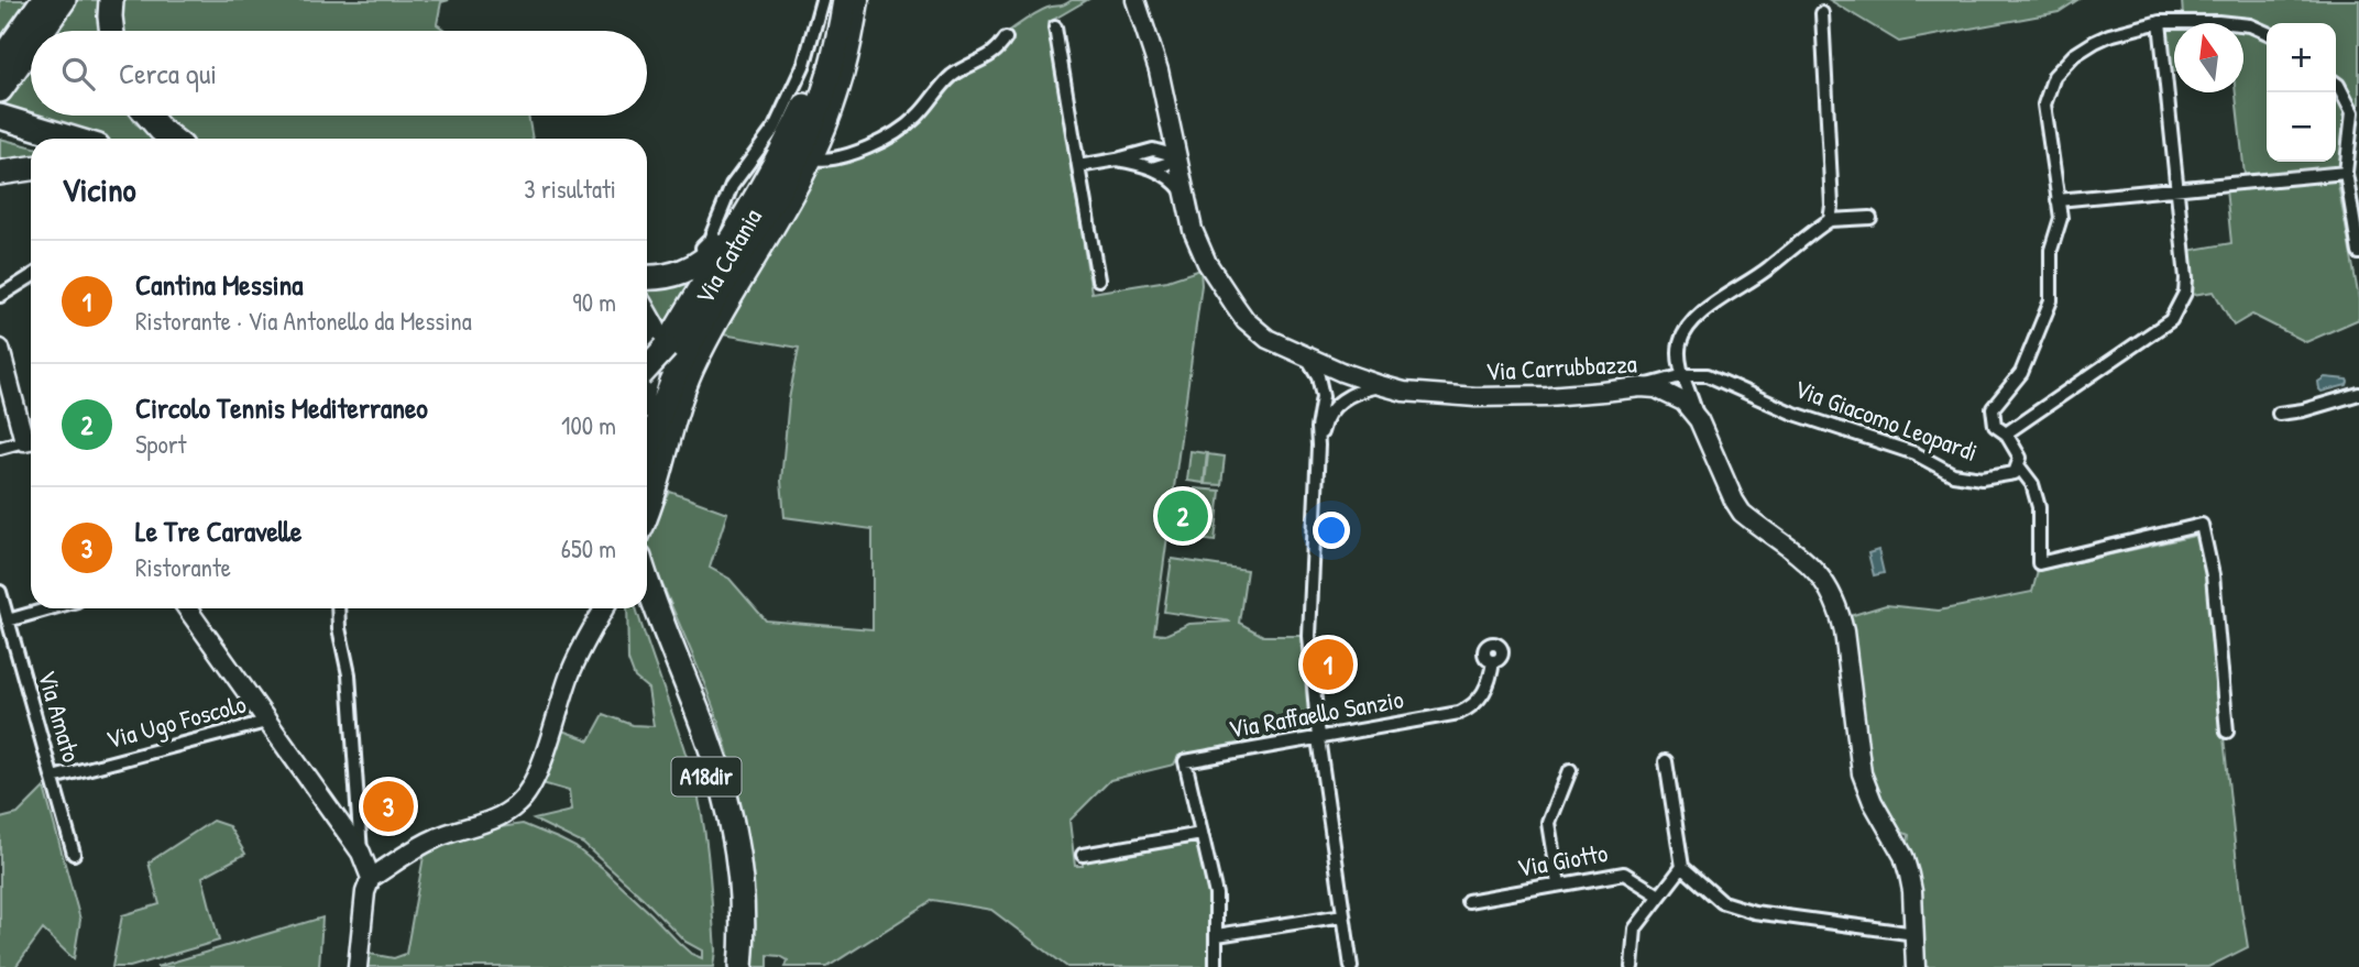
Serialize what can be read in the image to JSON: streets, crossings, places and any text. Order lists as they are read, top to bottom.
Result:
{
  "streets": {
    "highway": ["A18dir"],
    "main road": ["Via Catania", "Via Carrubbazza"],
    "street": [
      "Via Giacomo Leopardi",
      "Via Raffaello Sanzio",
      "Via Amato",
      "Via Ugo Foscolo",
      "Via Giotto"
    ]
  },
  "crossings": [
    ["Via Carrubbazza", "Via Giacomo Leopardi"],
    ["Via Amato", "Via Ugo Foscolo"]
  ],
  "north": "top",
  "page": {
    "map_buttons": ["+", "−"],
    "search": "Cerca qui",
    "heading": ["Vicino", "3 risultati"],
    "list": [
      {
        "mark": "1",
        "name": "Cantina Messina",
        "note": "Ristorante · Via Antonello da Messina",
        "value": "90 m"
      },
      {
        "mark": "2",
        "name": "Circolo Tennis Mediterraneo",
        "note": "Sport",
        "value": "100 m"
      },
      {
        "mark": "3",
        "name": "Le Tre Caravelle",
        "note": "Ristorante",
        "value": "650 m"
      }
    ],
    "pins": ["2", "1", "3"]
  }
}
